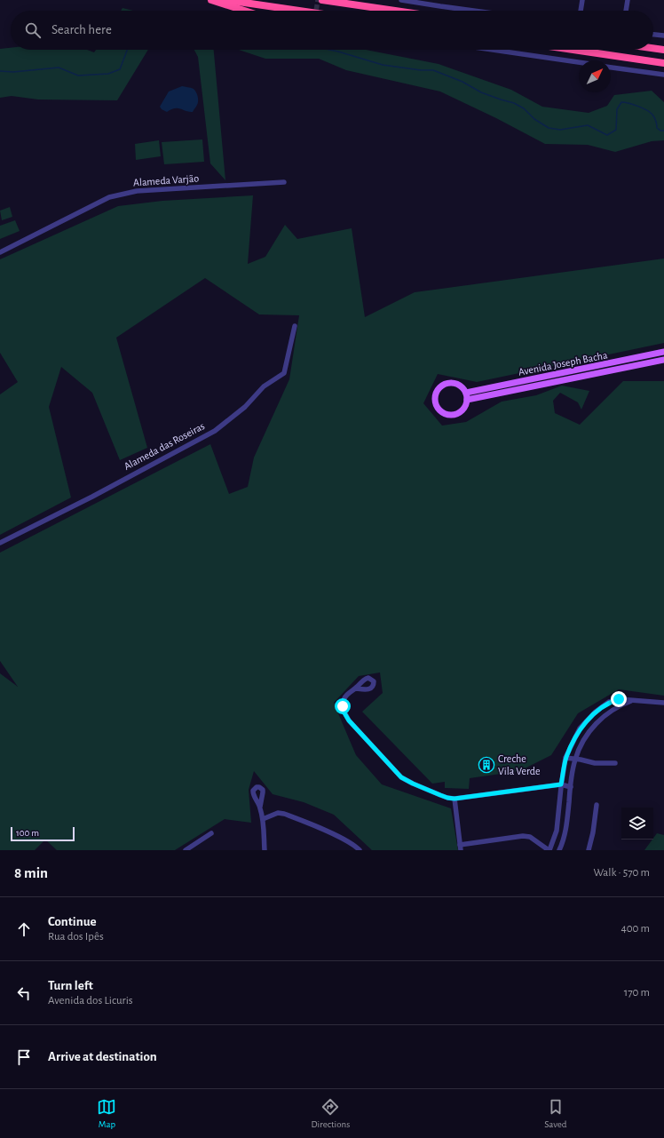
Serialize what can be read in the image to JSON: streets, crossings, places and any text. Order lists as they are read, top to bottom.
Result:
{
  "streets": {
    "main road": ["Avenida Joseph Bacha"],
    "street": ["Alameda Varjão", "Alameda das Roseiras"]
  },
  "places": {
    "building": ["Creche Vila Verde"]
  },
  "scale_bar": "100 m",
  "north": "top right",
  "page": {
    "search": "Search here",
    "scale": "100 m",
    "heading": ["8 min", "Walk · 570 m"],
    "list": [
      ["Continue", "Rua dos Ipês", "400 m"],
      ["Turn left", "Avenida dos Licuris", "170 m"],
      "Arrive at destination"
    ],
    "nav": ["Map", "Directions", "Saved"]
  }
}
